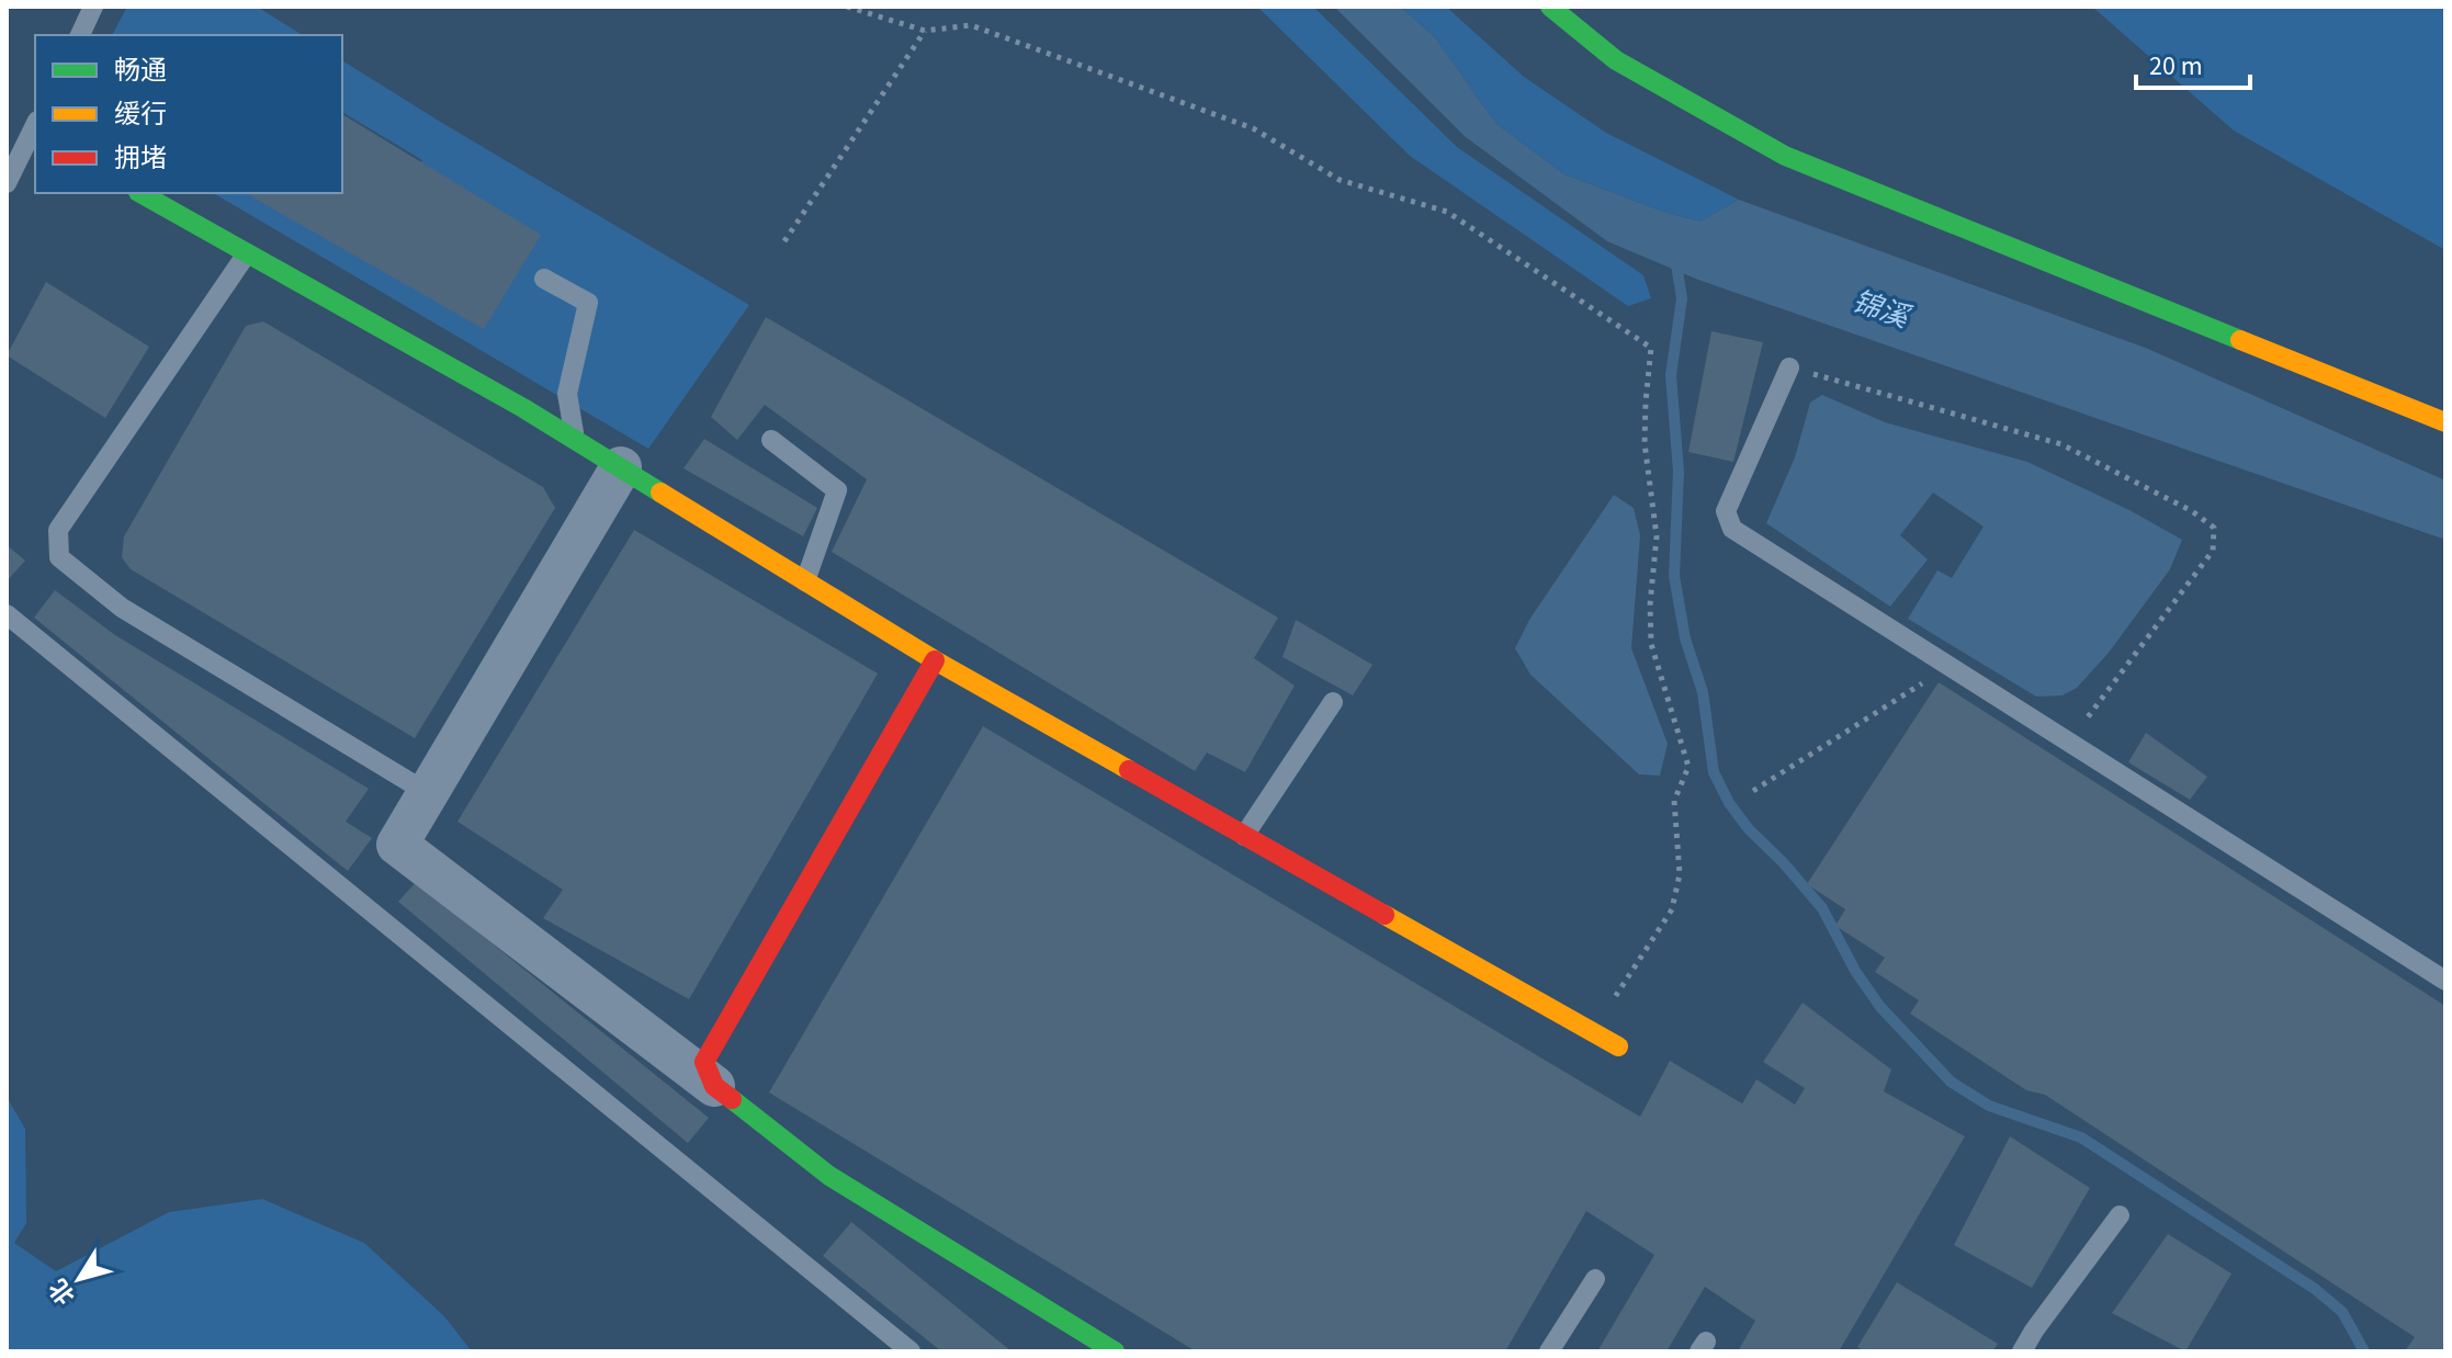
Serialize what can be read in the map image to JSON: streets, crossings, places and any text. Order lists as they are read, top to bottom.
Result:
{
  "water": ["锦溪"],
  "legend": ["畅通", "缓行", "拥堵"],
  "scale_bar": "20 m",
  "north": "bottom left"
}
